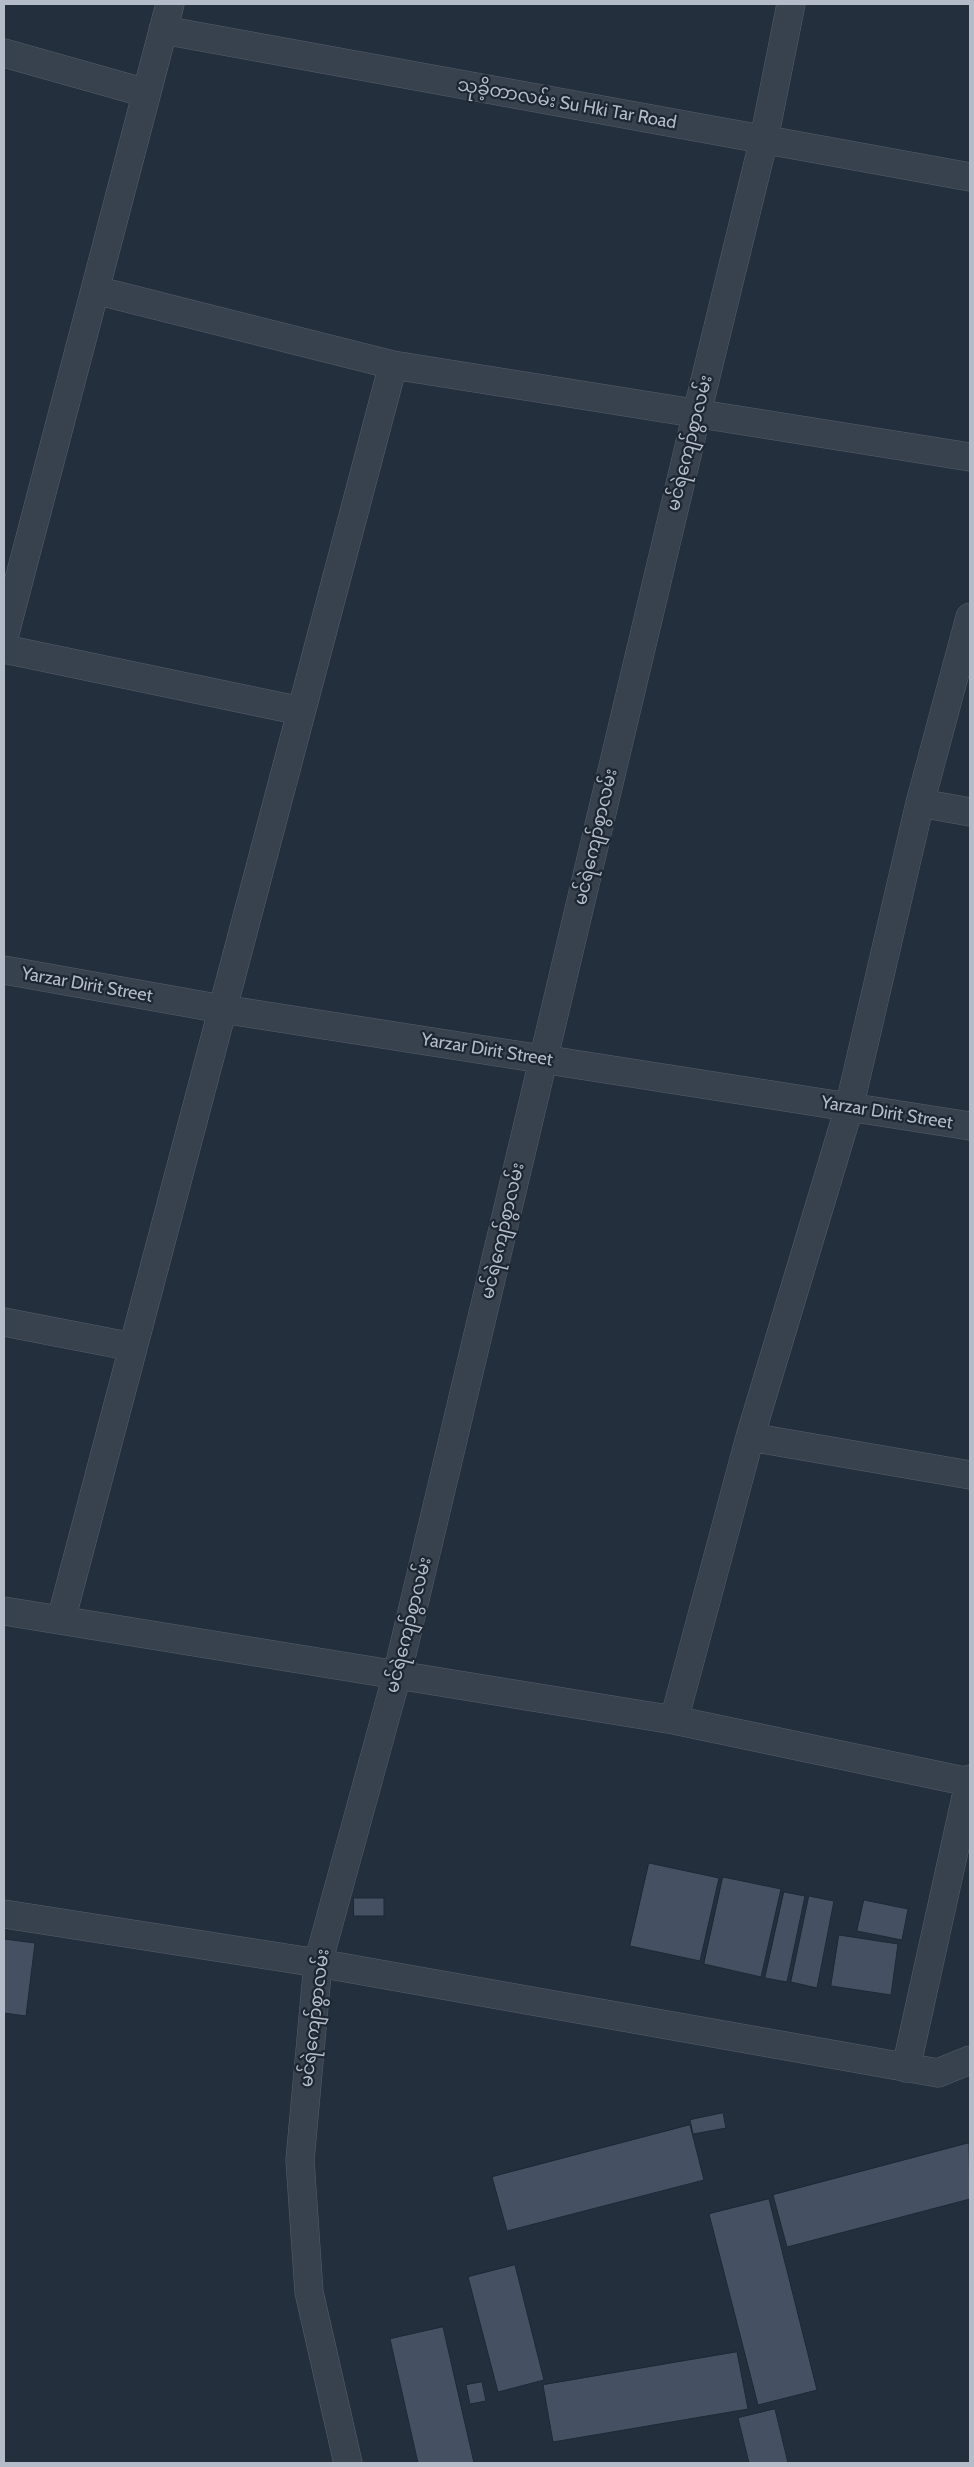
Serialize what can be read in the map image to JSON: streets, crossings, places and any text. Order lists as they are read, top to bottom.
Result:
{
  "streets": {
    "street": ["သုခိ့တာလမ်း Su Hki Tar Road", "မင်ရဲကျော်စွာလမ်း", "Yarzar Dirit Street"]
  },
  "crossings": [
    ["သုခိ့တာလမ်း Su Hki Tar Road", "မင်ရဲကျော်စွာလမ်း"],
    ["မင်ရဲကျော်စွာလမ်း", "Yarzar Dirit Street"]
  ]
}
